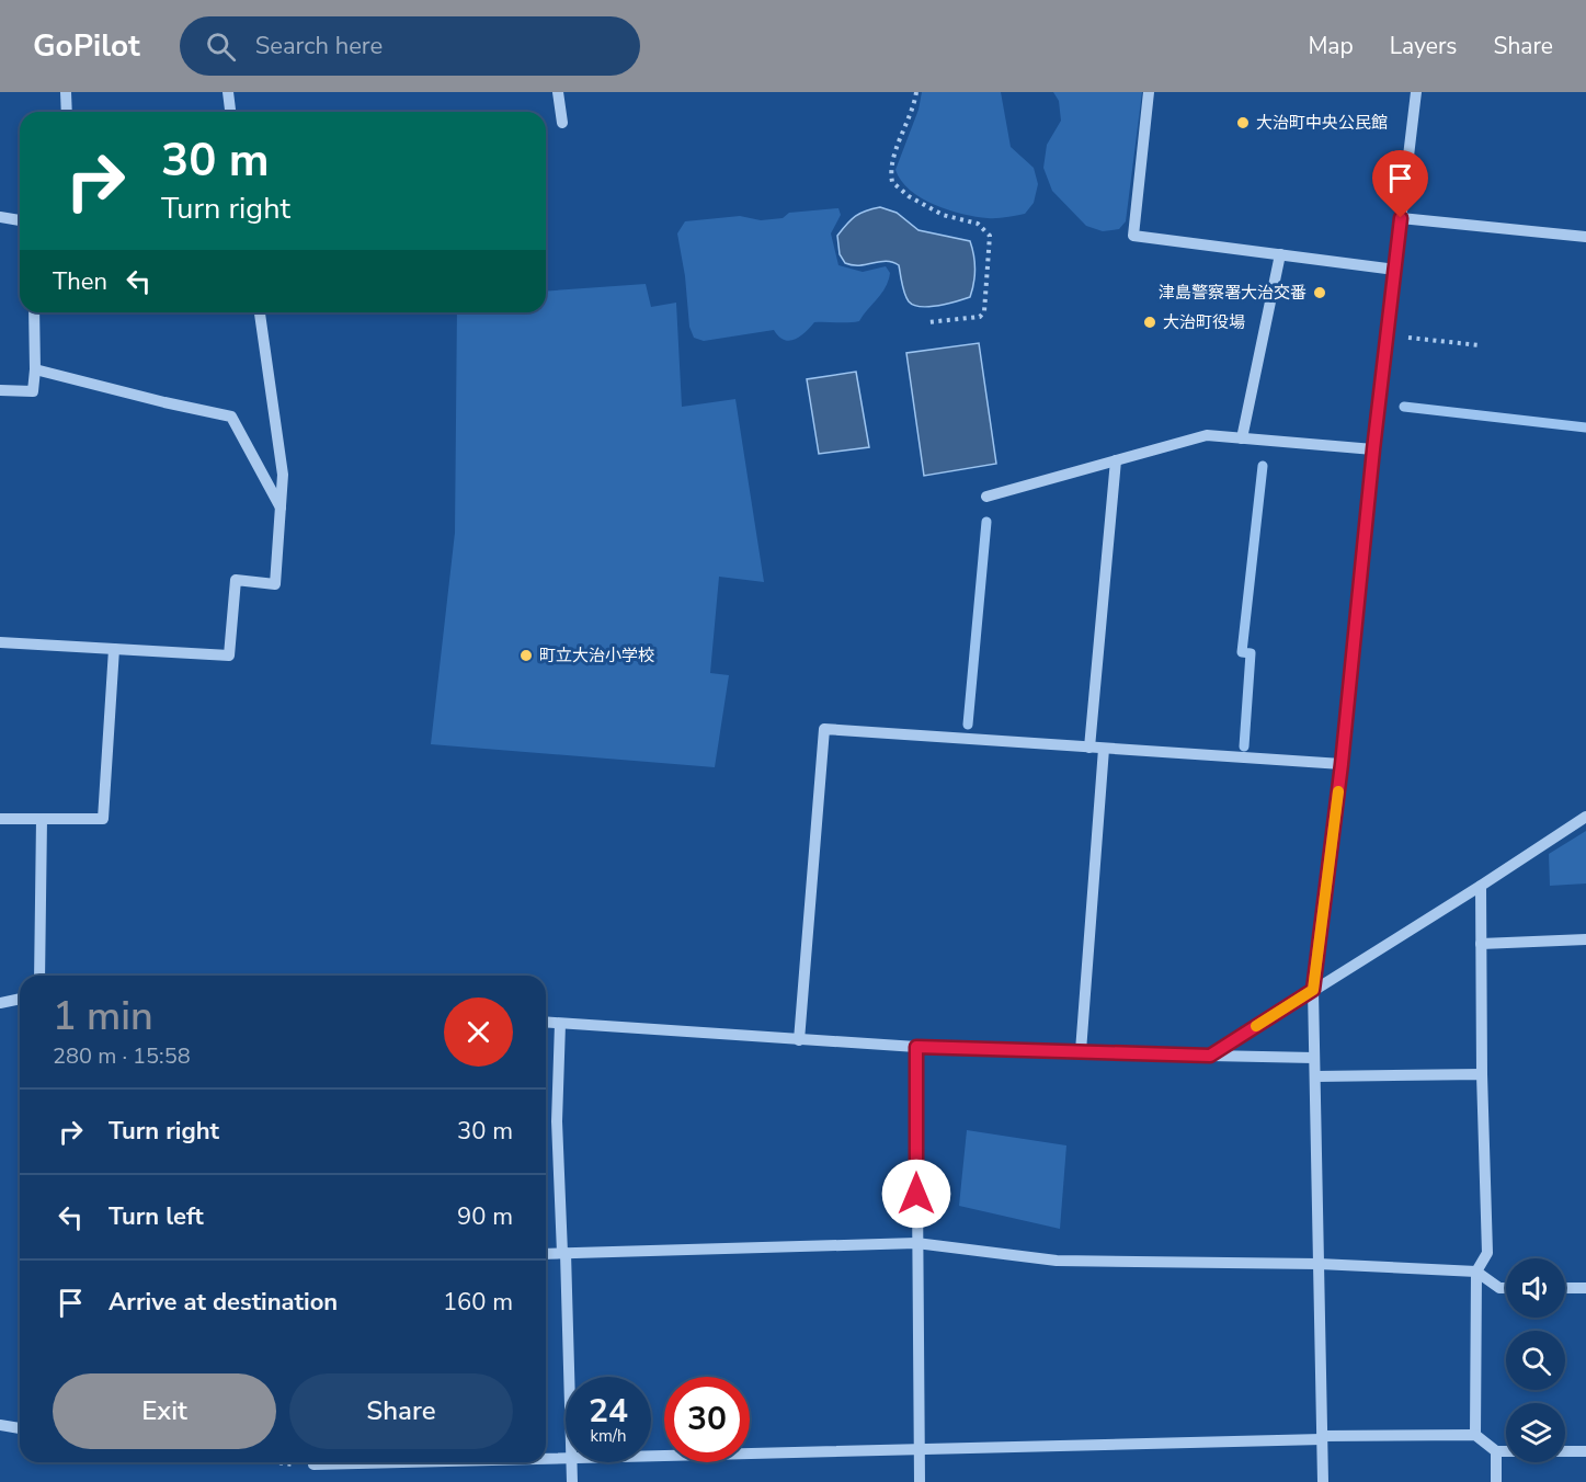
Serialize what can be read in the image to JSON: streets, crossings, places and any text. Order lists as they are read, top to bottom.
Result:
{
  "places": [
    "大治町中央公民館",
    "津島警察署大治交番",
    "大治町役場",
    "町立大治小学校"
  ],
  "page": {
    "header": "GoPilot",
    "search": "Search here",
    "nav": ["Map", "Layers", "Share"],
    "turn": ["30 m", "Turn right"],
    "then": "Then",
    "heading": ["1 min", "280 m · 15:58"],
    "list": [
      {
        "name": "Turn right",
        "value": "30 m"
      },
      {
        "name": "Turn left",
        "value": "90 m"
      },
      {
        "name": "Arrive at destination",
        "value": "160 m"
      }
    ],
    "buttons": ["Exit", "Share"],
    "speed": "24 km/h",
    "limit": "30"
  }
}
